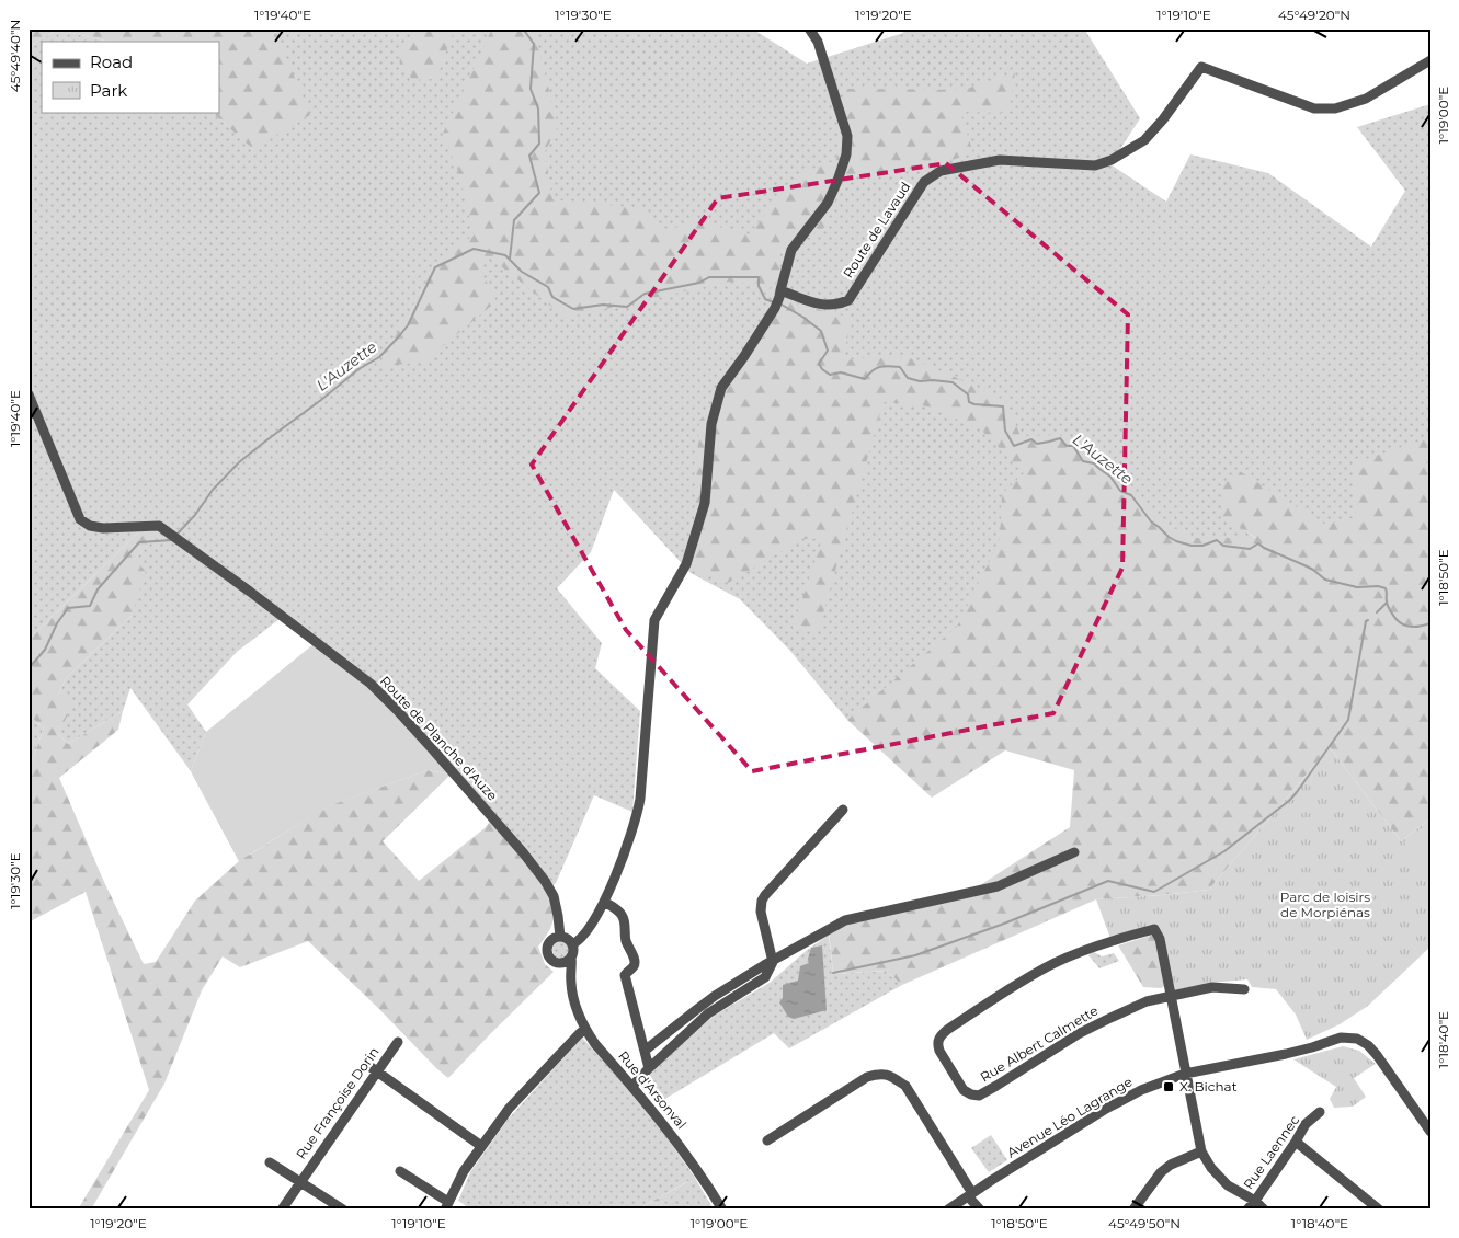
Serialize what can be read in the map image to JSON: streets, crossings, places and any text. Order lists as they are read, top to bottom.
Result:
{
  "streets": {
    "street": [
      "Route de Lavaud",
      "Route de Planche d'Auze",
      "Rue Albert Calmette",
      "Rue d'Arsonval",
      "Rue Françoise Dorin",
      "Avenue Léo Lagrange",
      "Rue Laennec"
    ]
  },
  "crossings": [
    ["Route de Planche d'Auze", "Rue d'Arsonval"]
  ],
  "water": ["L'Auzette"],
  "parks": ["Parc de loisirs de Morpiénas"],
  "places": {
    "transit": ["X. Bichat"]
  },
  "legend": ["Road", "Park"],
  "coordinates": [
    "1°19'40\"E",
    "1°19'30\"E",
    "1°19'20\"E",
    "1°19'10\"E",
    "45°49'20\"N",
    "45°49'40\"N",
    "1°19'00\"E",
    "1°18'50\"E",
    "1°18'40\"E",
    "45°49'50\"N"
  ]
}
